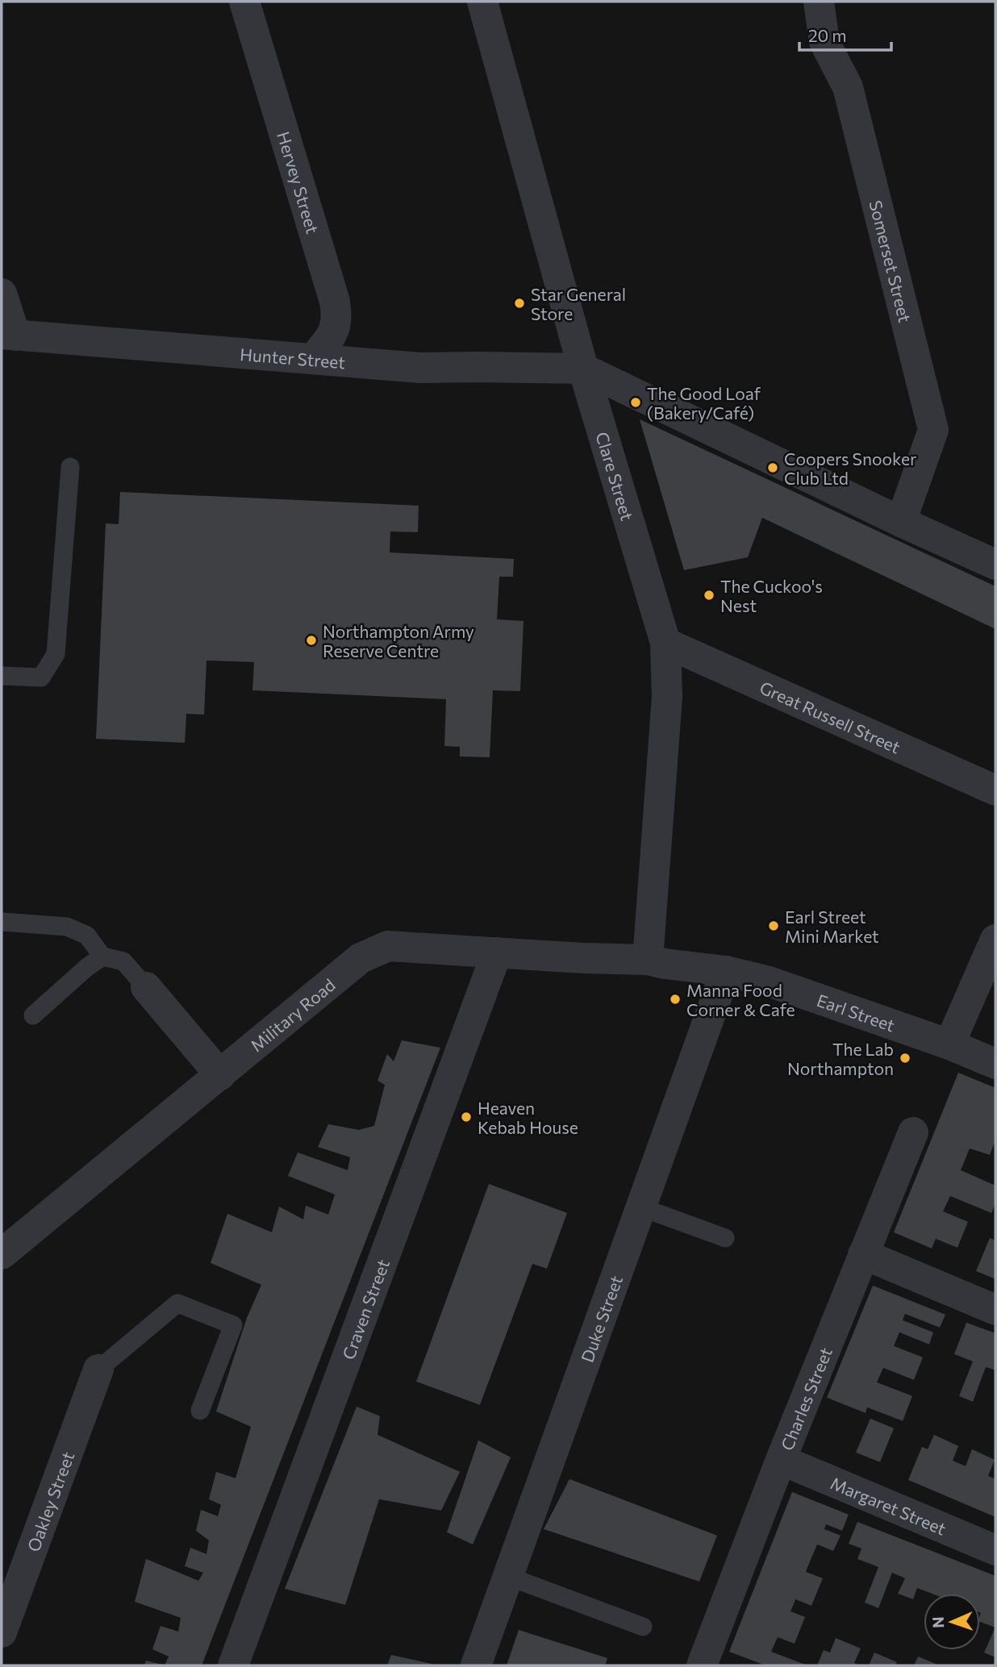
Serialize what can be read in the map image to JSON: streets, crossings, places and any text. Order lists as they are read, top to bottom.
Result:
{
  "streets": {
    "street": [
      "Hervey Street",
      "Somerset Street",
      "Hunter Street",
      "Clare Street",
      "Great Russell Street",
      "Earl Street",
      "Military Road",
      "Craven Street",
      "Duke Street",
      "Charles Street",
      "Oakley Street",
      "Margaret Street"
    ]
  },
  "crossings": [
    ["Hervey Street", "Hunter Street"],
    ["Hunter Street", "Clare Street"],
    ["Clare Street", "Great Russell Street"],
    ["Clare Street", "Earl Street"],
    ["Clare Street", "Military Road"],
    ["Earl Street", "Military Road"],
    ["Earl Street", "Duke Street"],
    ["Military Road", "Craven Street"],
    ["Charles Street", "Margaret Street"]
  ],
  "places": [
    "Star General Store",
    "The Good Loaf (Bakery/Café)",
    "Coopers Snooker Club Ltd",
    "The Cuckoo's Nest",
    "Northampton Army Reserve Centre",
    "Earl Street Mini Market",
    "Manna Food Corner & Cafe",
    "The Lab Northampton",
    "Heaven Kebab House"
  ],
  "scale_bar": "20 m",
  "north": "left"
}
